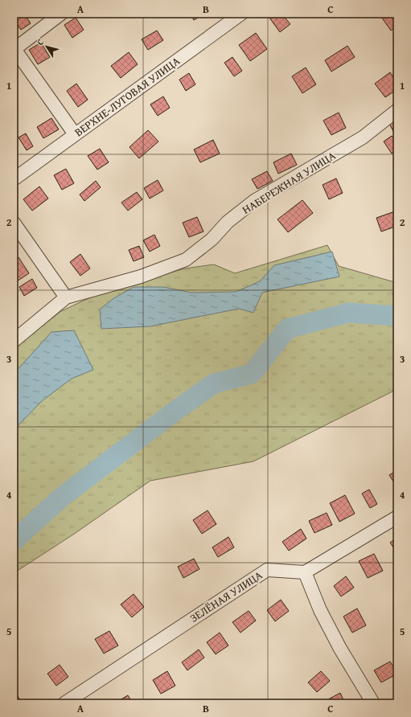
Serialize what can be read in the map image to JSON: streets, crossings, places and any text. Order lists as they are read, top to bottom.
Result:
{
  "streets": {
    "street": ["ВЕРХНЕ-ЛУГОВАЯ УЛИЦА", "НАБЕРЕЖНАЯ УЛИЦА", "ЗЕЛЁНАЯ УЛИЦА"]
  },
  "north": "top left",
  "grid": {
    "columns": ["A", "B", "C"],
    "rows": [
      "1",
      "2",
      "3",
      "4",
      "5"
    ]
  }
}
